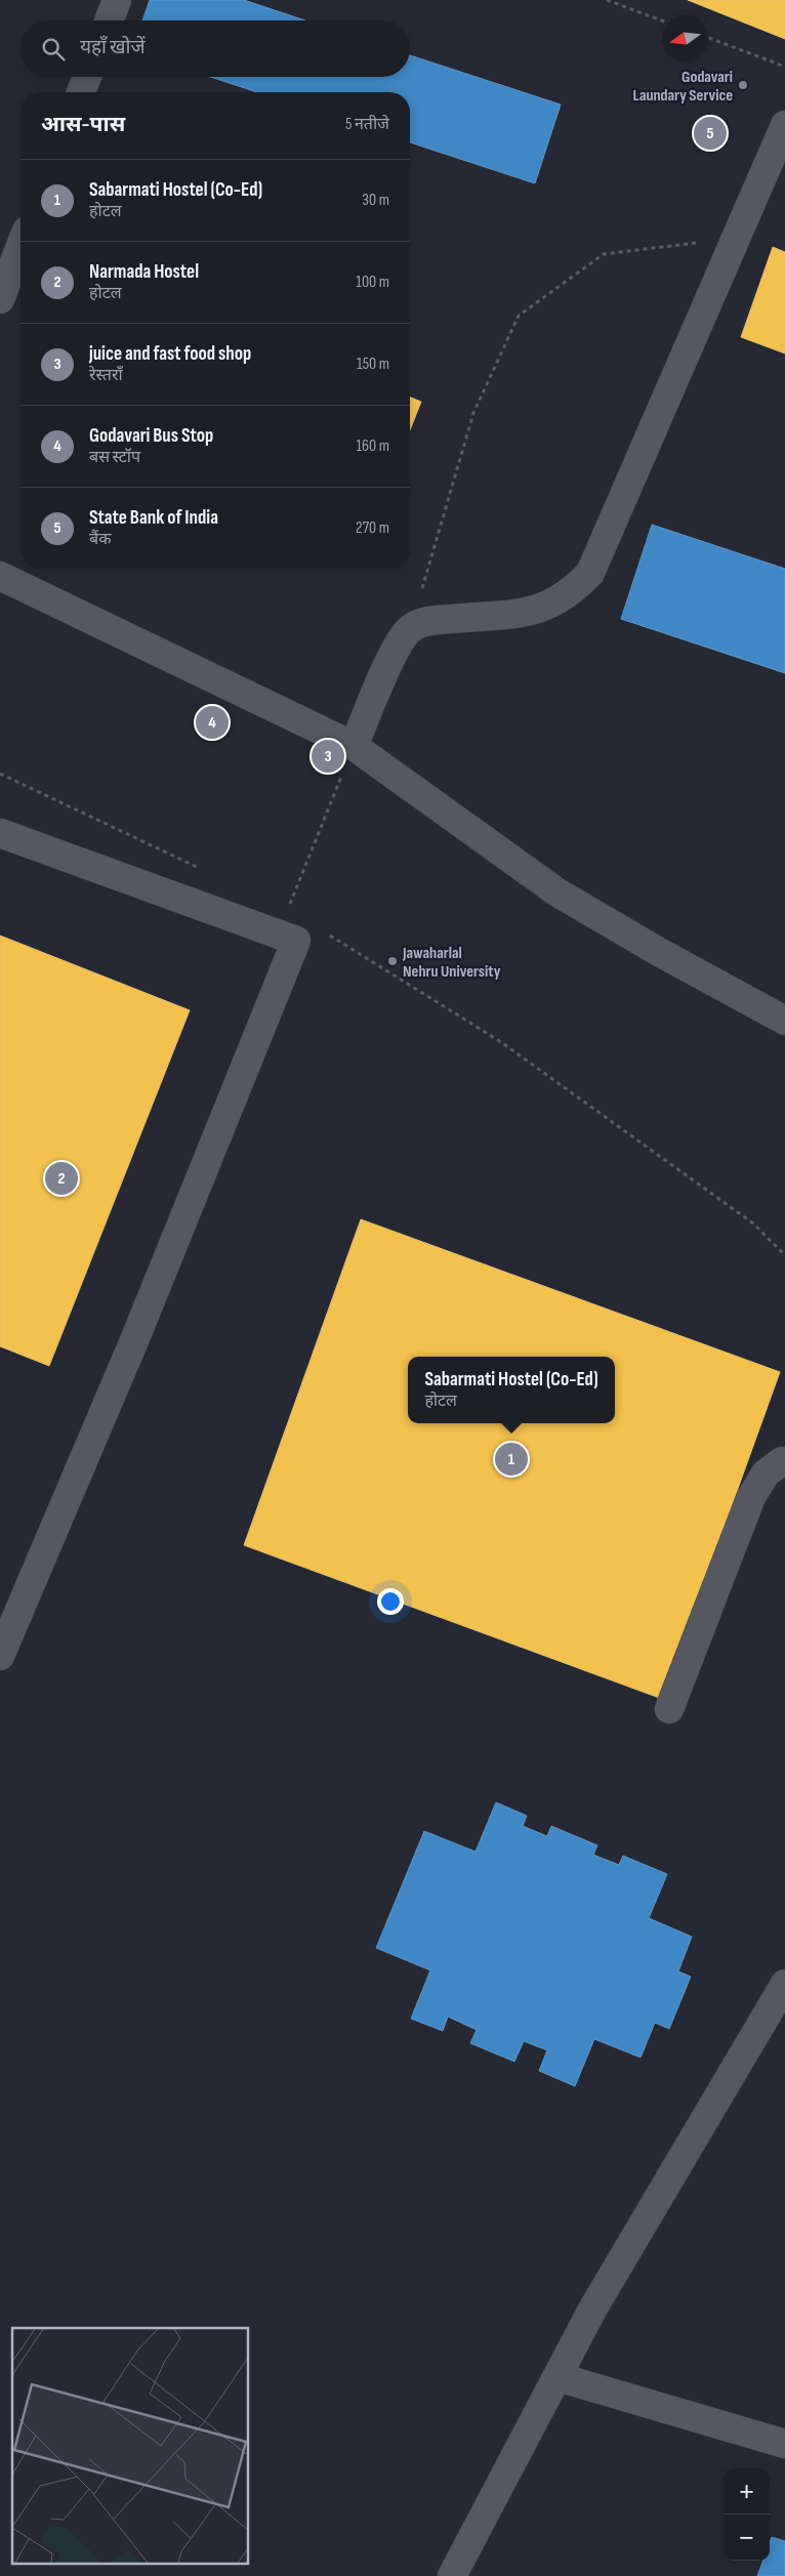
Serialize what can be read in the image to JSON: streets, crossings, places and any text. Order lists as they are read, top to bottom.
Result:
{
  "places": ["Godavari Laundary Service", "Jawaharlal Nehru University"],
  "north": "left",
  "page": {
    "search": "यहाँ खोजें",
    "heading": ["आस-पास", "5 नतीजे"],
    "pins": [
      "5",
      "4",
      "3",
      "2",
      "1"
    ],
    "list": [
      {
        "mark": "1",
        "name": "Sabarmati Hostel (Co-Ed)",
        "note": "होटल",
        "value": "30 m"
      },
      {
        "mark": "2",
        "name": "Narmada Hostel",
        "note": "होटल",
        "value": "100 m"
      },
      {
        "mark": "3",
        "name": "juice and fast food shop",
        "note": "रेस्तराँ",
        "value": "150 m"
      },
      {
        "mark": "4",
        "name": "Godavari Bus Stop",
        "note": "बस स्टॉप",
        "value": "160 m"
      },
      {
        "mark": "5",
        "name": "State Bank of India",
        "note": "बैंक",
        "value": "270 m"
      }
    ],
    "popup": ["Sabarmati Hostel (Co-Ed)", "होटल"],
    "map_buttons": ["+", "−"]
  }
}
